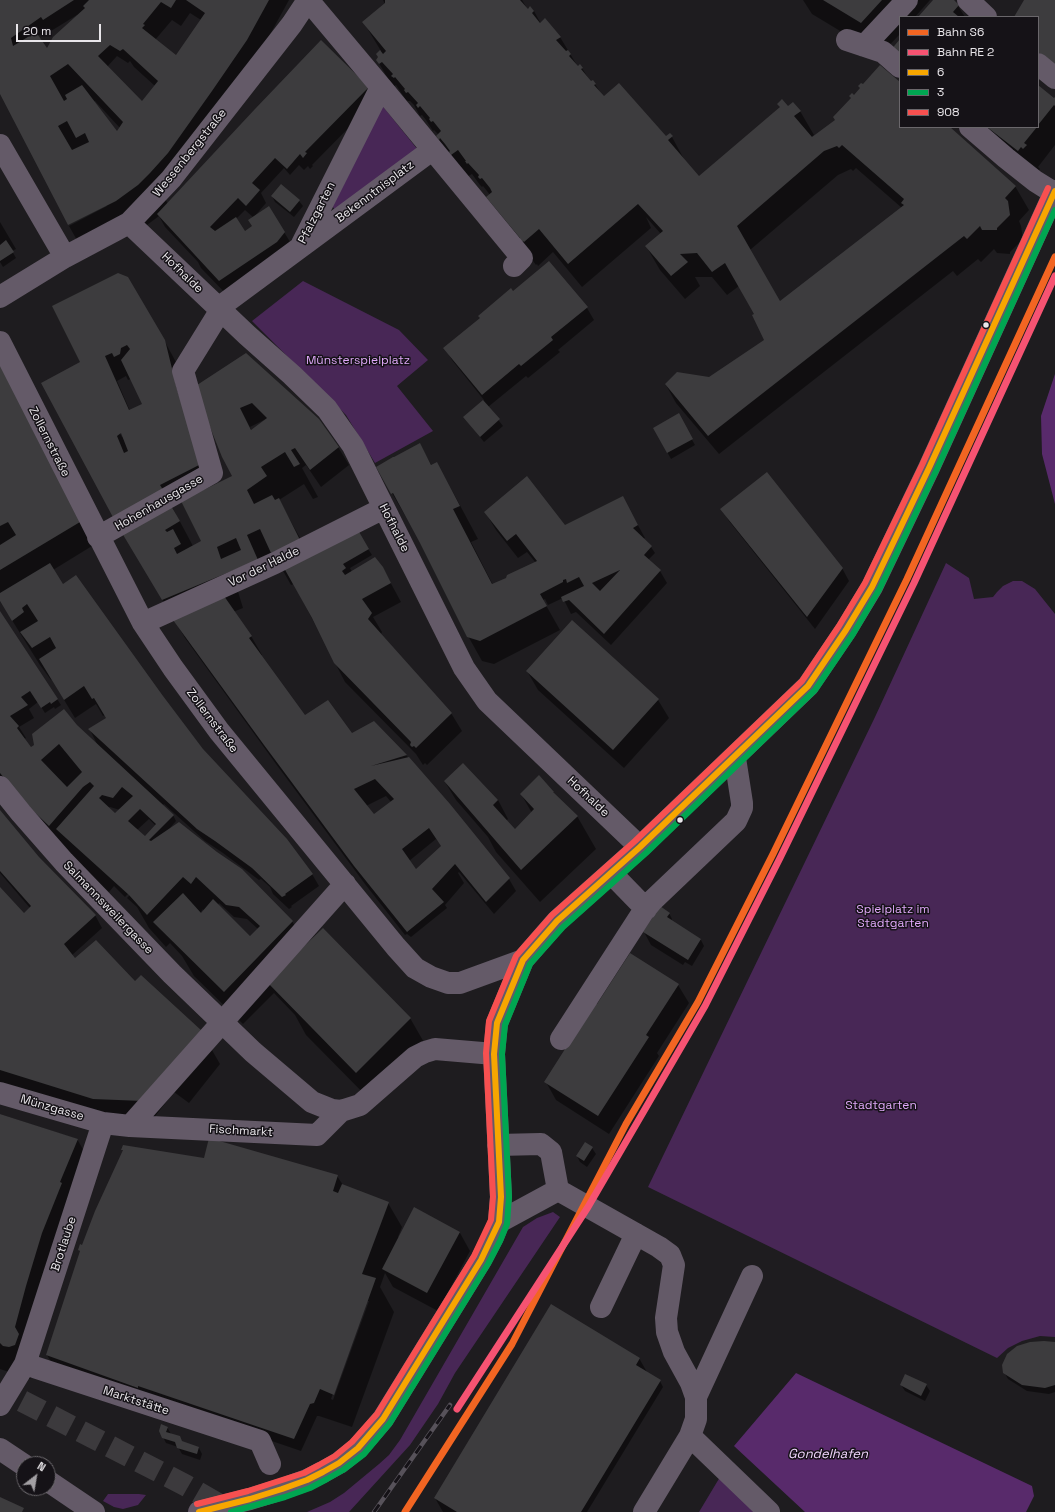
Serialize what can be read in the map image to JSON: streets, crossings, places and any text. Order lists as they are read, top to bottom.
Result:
{
  "streets": {
    "street": [
      "Wessenbergstraße",
      "Bekenntnisplatz",
      "Pfalzgarten",
      "Hofhalde",
      "Zollernstraße",
      "Hohenhausgasse",
      "Vor der Halde",
      "Salmannsweilergasse",
      "Münzgasse",
      "Fischmarkt",
      "Brotlaube",
      "Marktstätte"
    ]
  },
  "crossings": [
    ["Wessenbergstraße", "Hofhalde"],
    ["Bekenntnisplatz", "Pfalzgarten"],
    ["Pfalzgarten", "Hofhalde"],
    ["Pfalzgarten", "Hohenhausgasse"],
    ["Hofhalde", "Hohenhausgasse"],
    ["Hofhalde", "Vor der Halde"],
    ["Zollernstraße", "Hohenhausgasse"],
    ["Zollernstraße", "Vor der Halde"],
    ["Münzgasse", "Fischmarkt"],
    ["Münzgasse", "Brotlaube"],
    ["Fischmarkt", "Brotlaube"],
    ["Brotlaube", "Marktstätte"]
  ],
  "water": ["Gondelhafen"],
  "parks": ["Münsterspielplatz", "Spielplatz im Stadtgarten", "Stadtgarten"],
  "lines": [
    "transit line 908",
    "transit line 6",
    "transit line 3",
    "rail line S6"
  ],
  "legend": [
    "Bahn S6",
    "Bahn RE 2",
    "6",
    "3",
    "908"
  ],
  "scale_bar": "20 m",
  "north": "top right"
}
